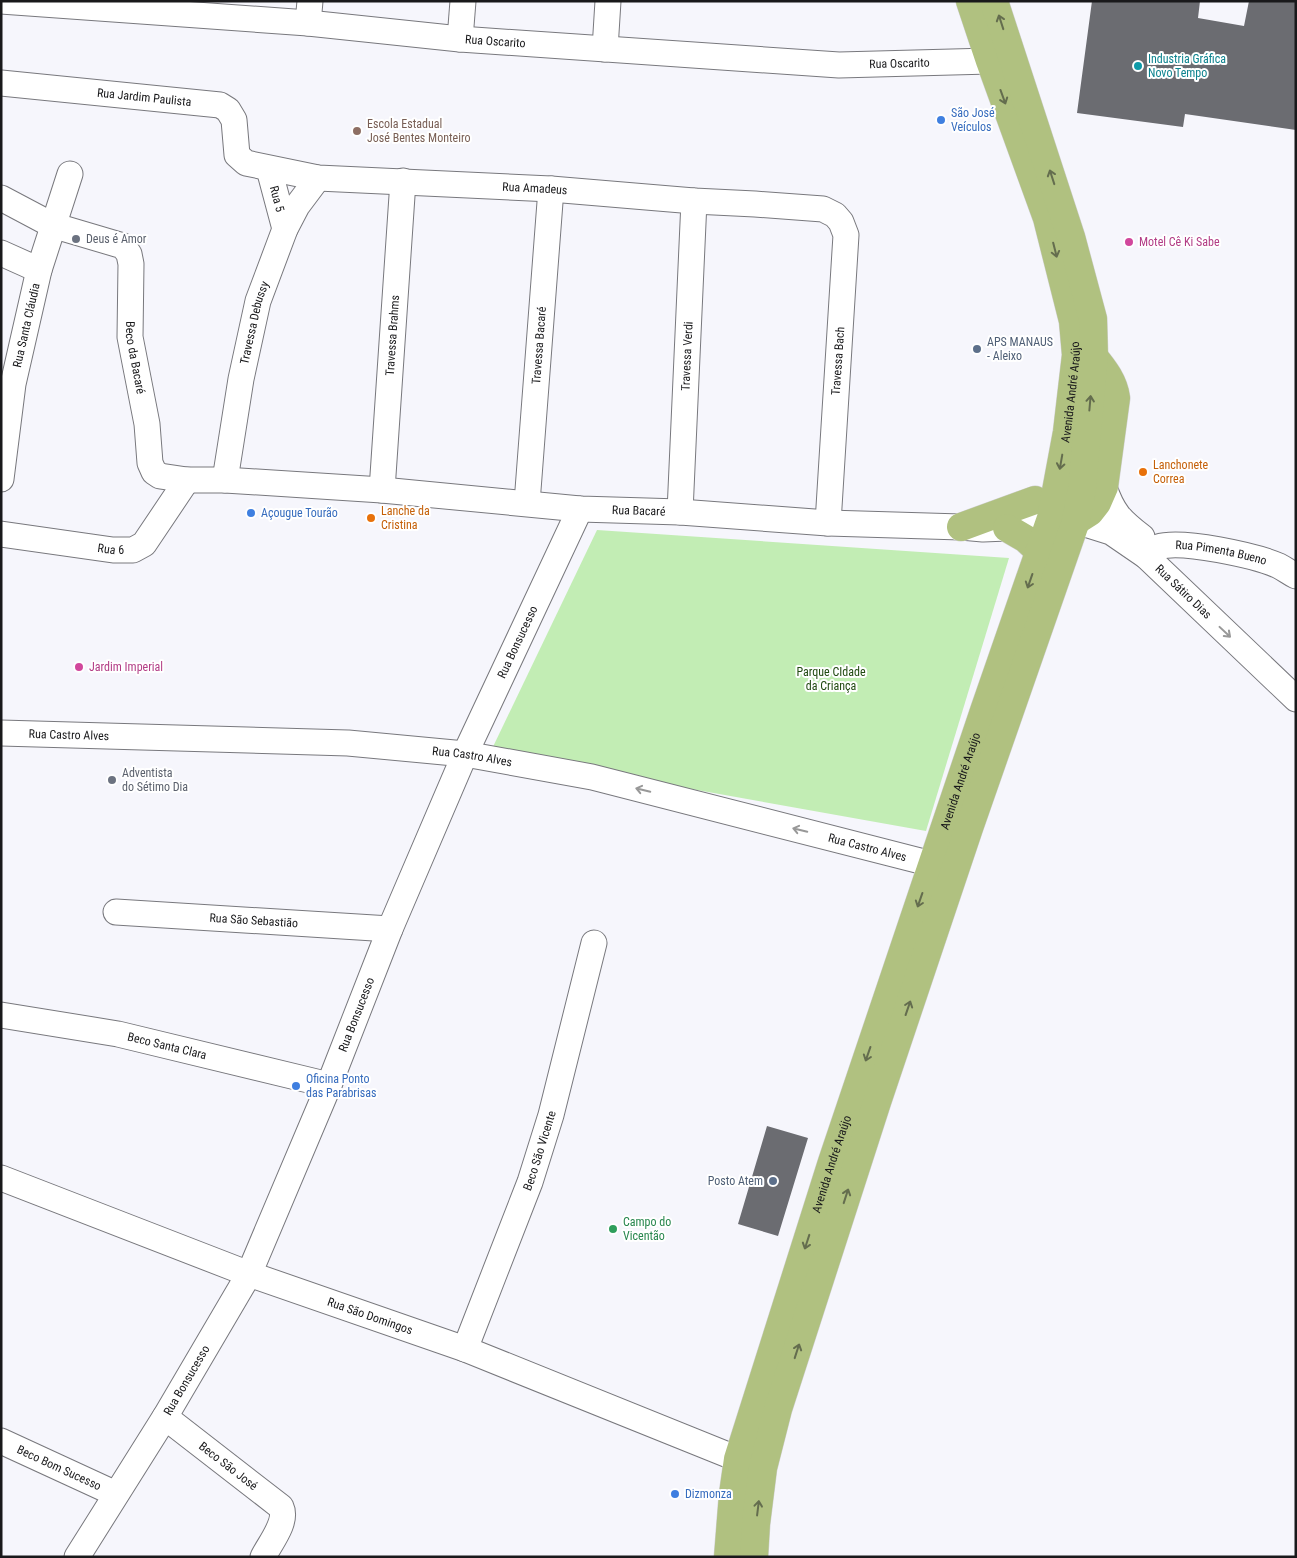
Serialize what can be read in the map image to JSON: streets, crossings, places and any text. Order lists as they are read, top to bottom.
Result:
{
  "streets": {
    "main road": ["Avenida André Araújo"],
    "street": [
      "Rua Oscarito",
      "Rua Jardim Paulista",
      "Rua Amadeus",
      "Rua 5",
      "Travessa Debussy",
      "Rua Santa Cláudia",
      "Travessa Brahms",
      "Travessa Bacaré",
      "Travessa Verdi",
      "Beco da Bacaré",
      "Travessa Bach",
      "Rua Bacaré",
      "Rua 6",
      "Rua Pimenta Bueno",
      "Rua Sátiro Dias",
      "Rua Bonsucesso",
      "Rua Castro Alves",
      "Rua São Sebastião",
      "Beco Santa Clara",
      "Beco São Vicente",
      "Rua São Domingos",
      "Beco São José",
      "Beco Bom Sucesso"
    ]
  },
  "crossings": [
    ["Rua Oscarito", "Avenida André Araújo"],
    ["Rua Jardim Paulista", "Rua Amadeus"],
    ["Rua Jardim Paulista", "Rua 5"],
    ["Rua Amadeus", "Rua 5"],
    ["Rua Amadeus", "Travessa Debussy"],
    ["Rua Amadeus", "Travessa Brahms"],
    ["Rua Amadeus", "Travessa Bacaré"],
    ["Rua Amadeus", "Travessa Verdi"],
    ["Rua Amadeus", "Travessa Bach"],
    ["Rua 5", "Travessa Debussy"],
    ["Travessa Debussy", "Beco da Bacaré"],
    ["Travessa Debussy", "Rua Bacaré"],
    ["Rua Santa Cláudia", "Beco da Bacaré"],
    ["Travessa Brahms", "Rua Bacaré"],
    ["Travessa Bacaré", "Rua Bacaré"],
    ["Travessa Verdi", "Rua Bacaré"],
    ["Beco da Bacaré", "Rua Bacaré"],
    ["Beco da Bacaré", "Rua 6"],
    ["Travessa Bach", "Rua Bacaré"],
    ["Avenida André Araújo", "Rua Bacaré"],
    ["Avenida André Araújo", "Rua Sátiro Dias"],
    ["Avenida André Araújo", "Rua Castro Alves"],
    ["Avenida André Araújo", "Rua São Domingos"],
    ["Rua Bacaré", "Rua Sátiro Dias"],
    ["Rua Bacaré", "Rua Bonsucesso"],
    ["Rua Pimenta Bueno", "Rua Sátiro Dias"],
    ["Rua Bonsucesso", "Rua Castro Alves"],
    ["Rua Bonsucesso", "Rua São Sebastião"],
    ["Rua Bonsucesso", "Beco Santa Clara"],
    ["Rua Bonsucesso", "Rua São Domingos"],
    ["Rua Bonsucesso", "Beco São José"],
    ["Rua Bonsucesso", "Beco Bom Sucesso"],
    ["Beco São Vicente", "Rua São Domingos"]
  ],
  "one_way": ["Rua Sátiro Dias", "Rua Castro Alves"],
  "parks": ["Parque CIdade da Criança"],
  "places": [
    "Industria Gráfica Novo Tempo",
    "São José Veículos",
    "Escola Estadual José Bentes Monteiro",
    "Deus é Amor",
    "Motel Cê Ki Sabe",
    "APS MANAUS - Aleixo",
    "Lanchonete Correa",
    "Açougue Tourão",
    "Lanche da Cristina",
    "Jardim Imperial",
    "Adventista do Sétimo Dia",
    "Oficina Ponto das Parabrisas",
    "Posto Atem",
    "Campo do Vicentão",
    "Dizmonza"
  ]
}
